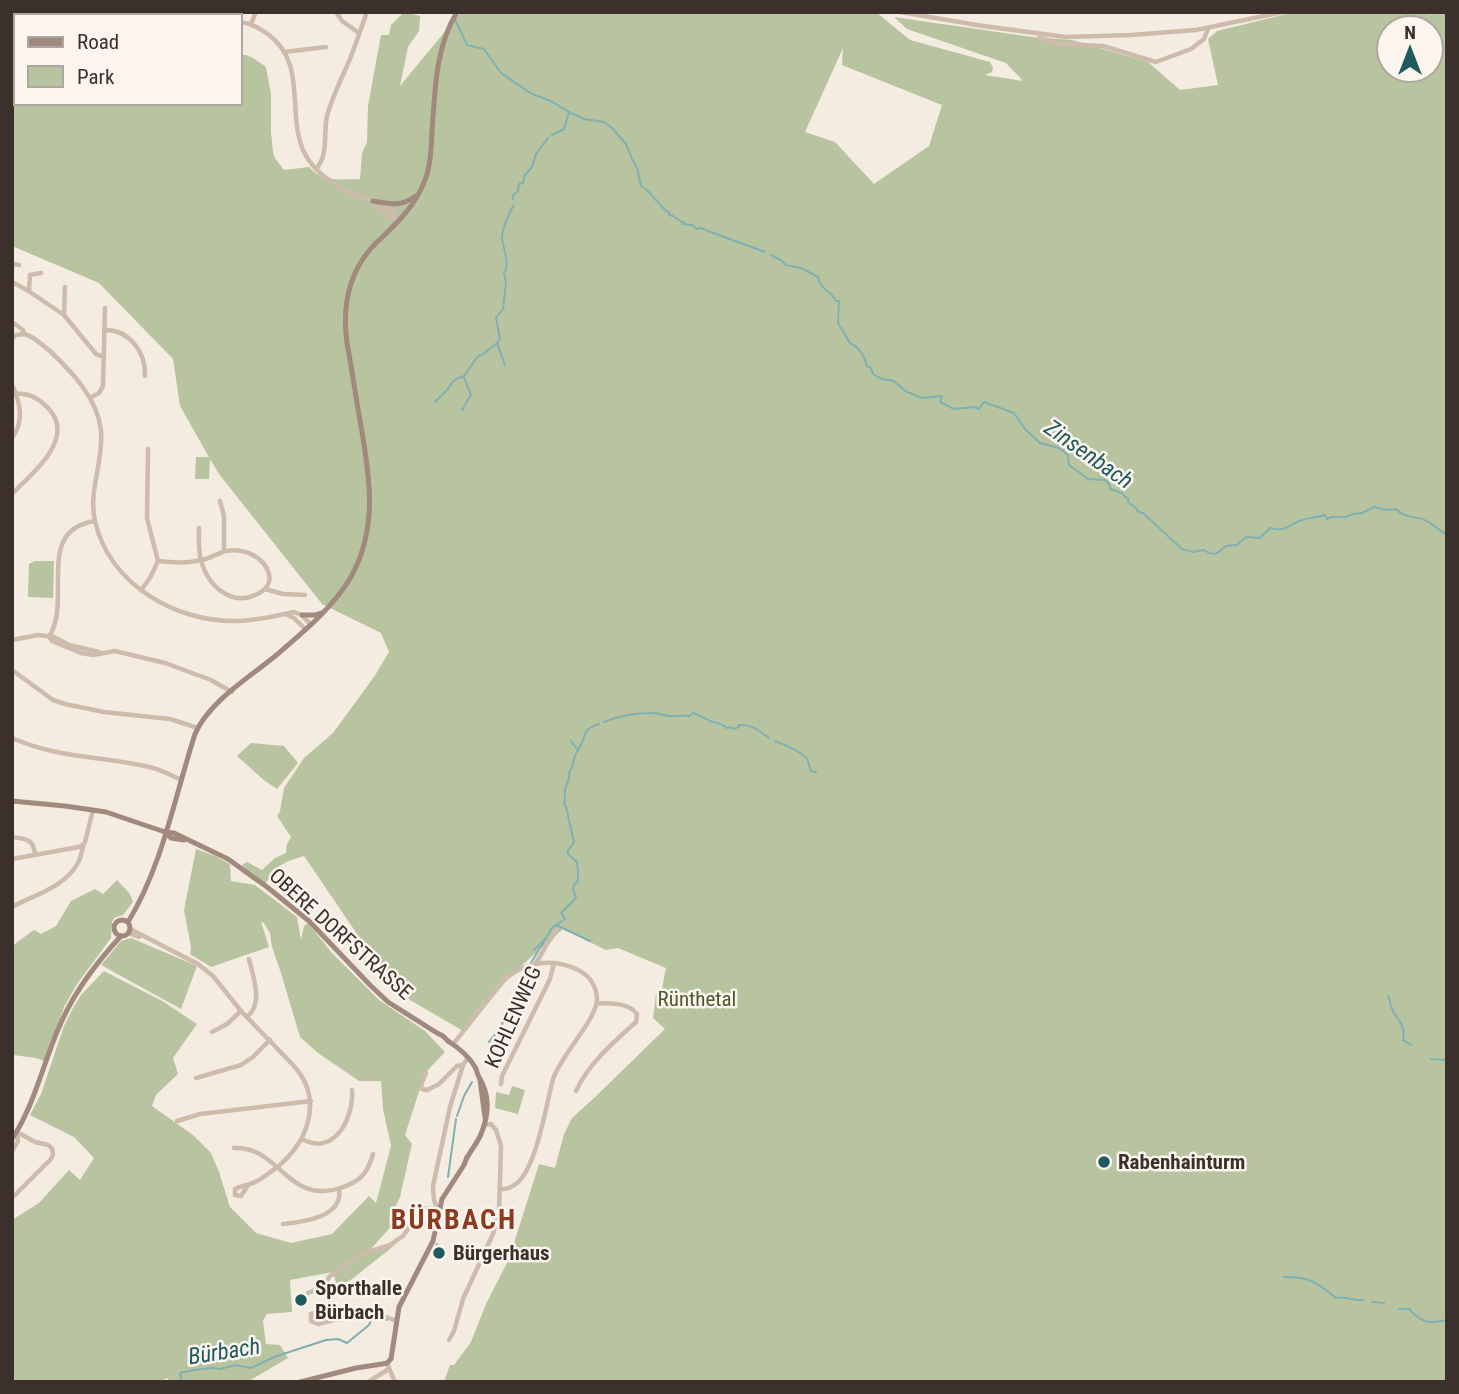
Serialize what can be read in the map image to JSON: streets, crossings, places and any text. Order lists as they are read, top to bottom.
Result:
{
  "streets": {
    "street": ["OBERE DORFSTRASSE", "KOHLENWEG"]
  },
  "districts": ["BÜRBACH"],
  "water": ["Zinsenbach", "Bürbach"],
  "parks": ["Rünthetal"],
  "places": ["Rabenhainturm", "Bürgerhaus", "Sporthalle Bürbach"],
  "legend": ["Road", "Park"],
  "north": "top"
}
